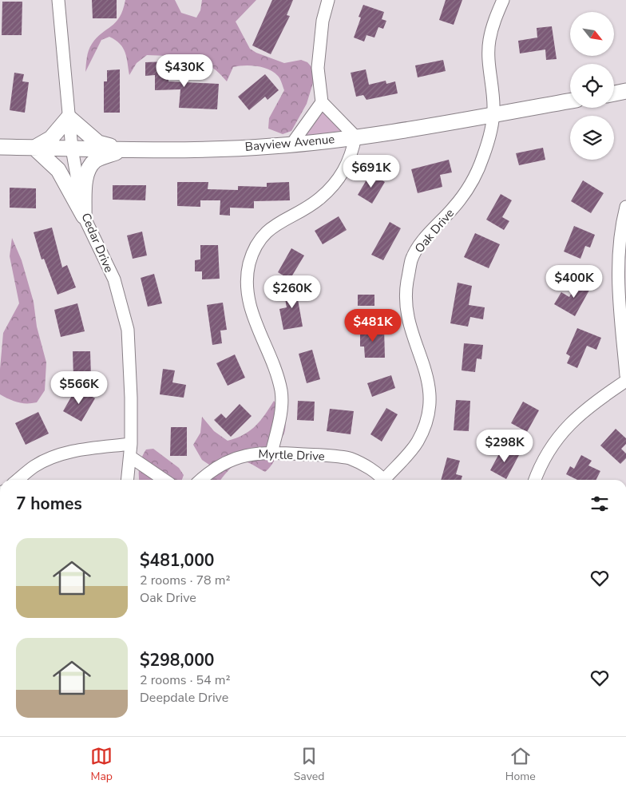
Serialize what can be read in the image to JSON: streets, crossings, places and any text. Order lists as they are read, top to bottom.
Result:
{
  "streets": {
    "main road": ["Bayview Avenue"],
    "street": ["Oak Drive", "Cedar Drive", "Myrtle Drive"]
  },
  "crossings": [
    ["Bayview Avenue", "Oak Drive"],
    ["Bayview Avenue", "Cedar Drive"]
  ],
  "north": "bottom right",
  "page": {
    "price": [
      "$430K",
      "$691K",
      "$400K",
      "$260K",
      "$481K",
      "$566K",
      "$298K"
    ],
    "heading": "7 homes",
    "list": [
      {
        "name": "$481,000",
        "note": "2 rooms · 78 m² · Oak Drive"
      },
      {
        "name": "$298,000",
        "note": "2 rooms · 54 m² · Deepdale Drive"
      }
    ],
    "tabs": ["Map", "Saved", "Home"]
  }
}
